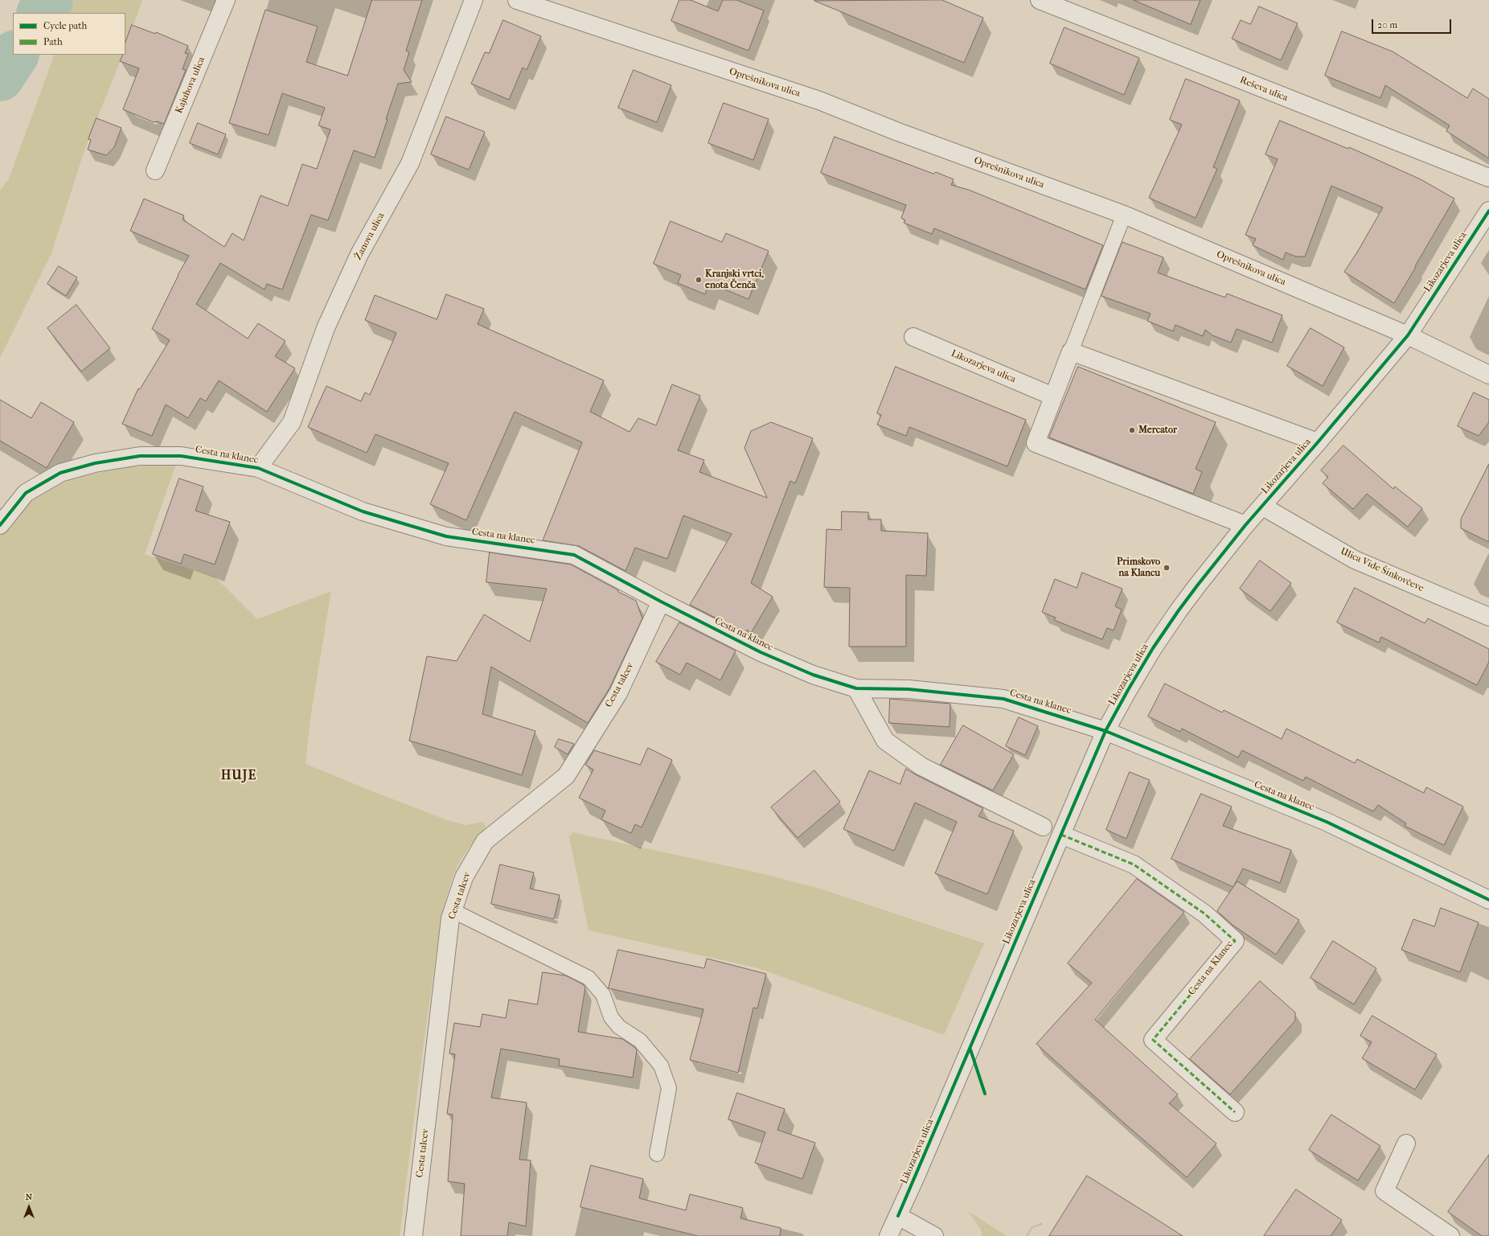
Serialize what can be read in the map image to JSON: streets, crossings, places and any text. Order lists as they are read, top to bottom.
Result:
{
  "streets": {
    "street": [
      "Oprešnikova ulica",
      "Kajuhova ulica",
      "Reševa ulica",
      "Žanova ulica",
      "Likozarjeva ulica",
      "Cesta na klanec",
      "Ulica Vide Šinkovčeve",
      "Cesta talcev",
      "Cesta na Klanec"
    ]
  },
  "crossings": [
    ["Oprešnikova ulica", "Likozarjeva ulica"],
    ["Žanova ulica", "Cesta na klanec"],
    ["Likozarjeva ulica", "Cesta na klanec"],
    ["Likozarjeva ulica", "Ulica Vide Šinkovčeve"],
    ["Likozarjeva ulica", "Cesta na Klanec"],
    ["Cesta na klanec", "Cesta talcev"]
  ],
  "districts": ["HUJE"],
  "places": ["Kranjski vrtci, enota Čenča", "Mercator", "Primskovo na Klancu"],
  "legend": ["Cycle path", "Path"],
  "scale_bar": "20 m",
  "north": "top"
}
